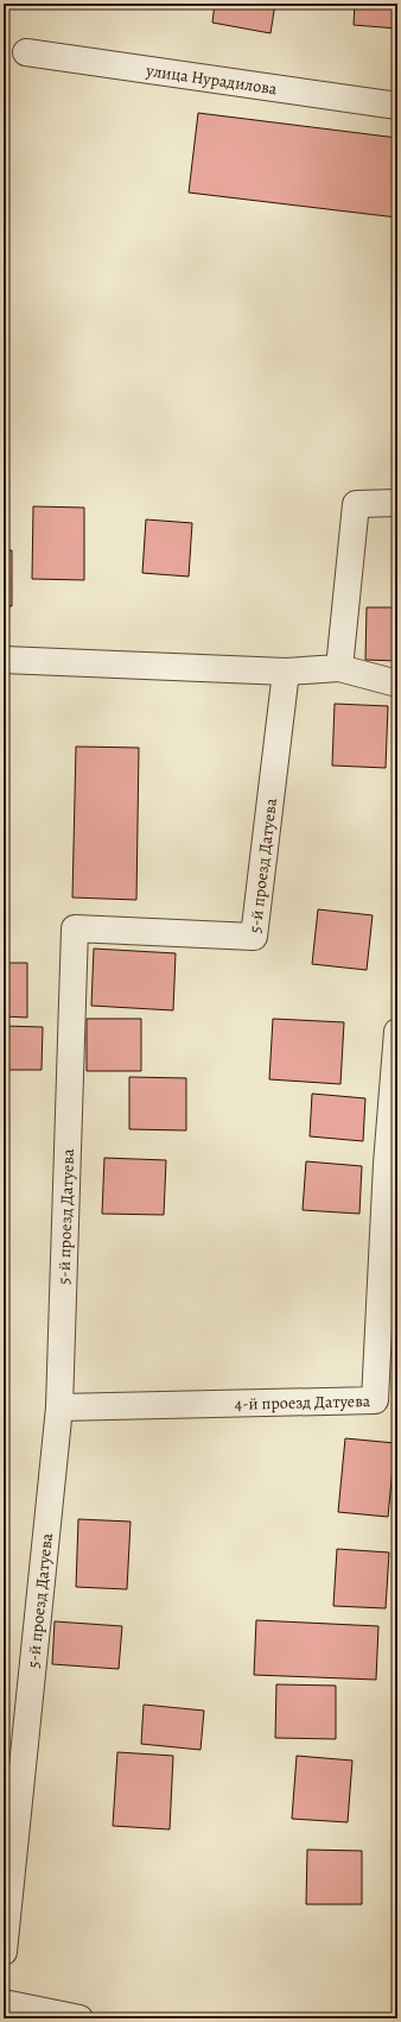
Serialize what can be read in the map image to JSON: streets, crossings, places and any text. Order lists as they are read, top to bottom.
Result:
{
  "streets": {
    "street": ["улица Нурадилова", "5-й проезд Датуева", "4-й проезд Датуева"]
  },
  "crossings": [
    ["5-й проезд Датуева", "4-й проезд Датуева"]
  ]
}
